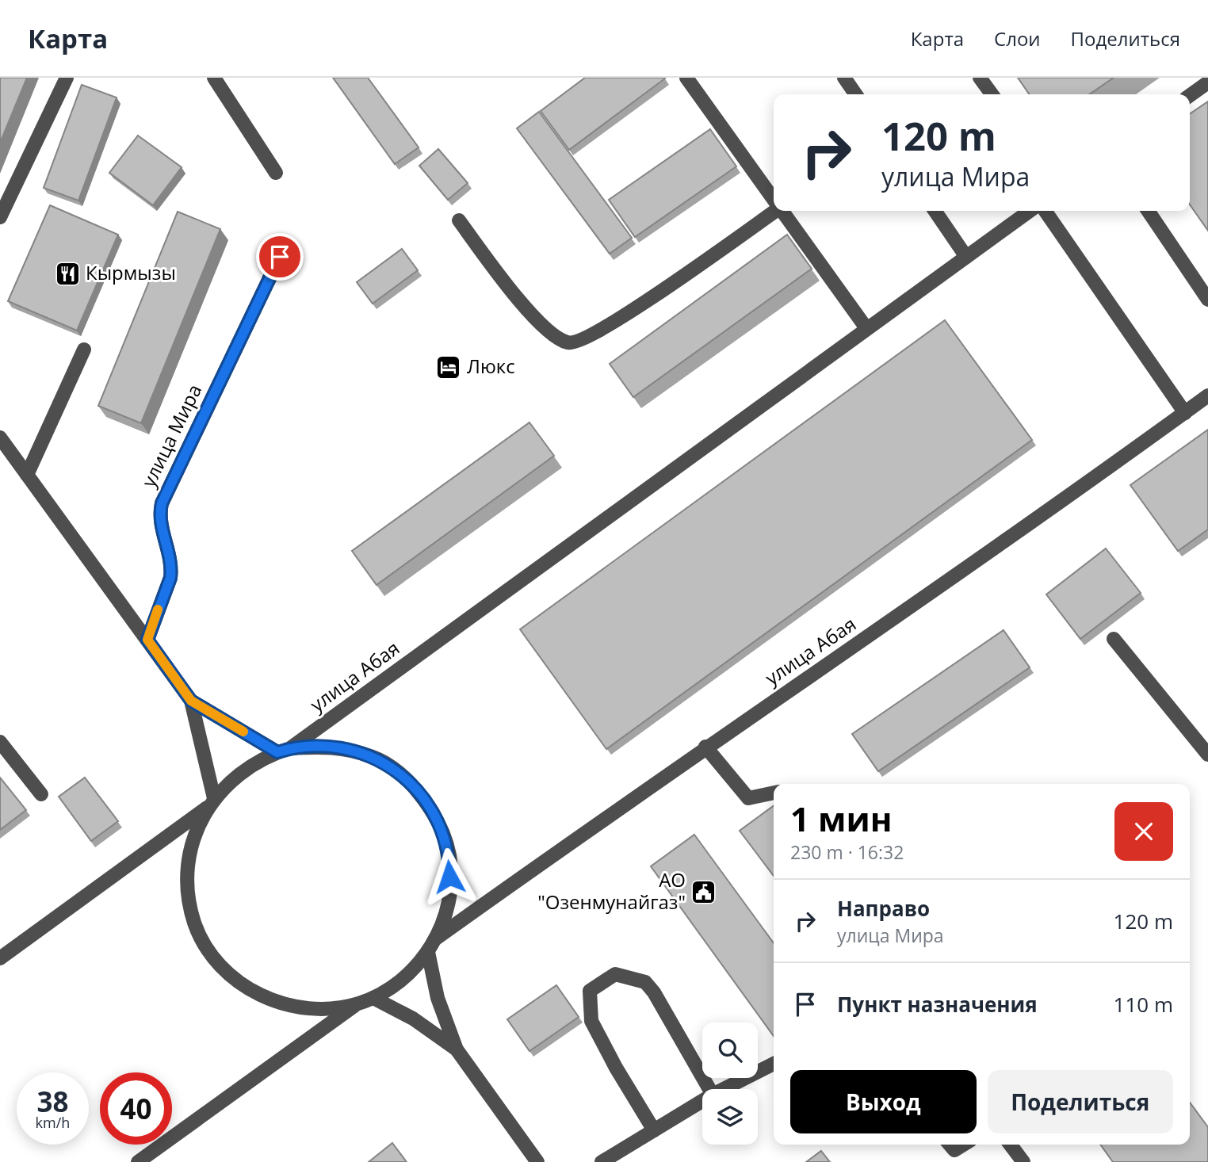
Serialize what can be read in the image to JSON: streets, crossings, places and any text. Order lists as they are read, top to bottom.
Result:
{
  "streets": {
    "street": ["улица Мира", "улица Абая"]
  },
  "places": {
    "restaurant": ["Кырмызы"],
    "hotel": ["Люкс"],
    "public building": ["АО \"Озенмунайгаз\""]
  },
  "page": {
    "header": "Карта",
    "nav": ["Карта", "Слои", "Поделиться"],
    "turn": ["120 m", "улица Мира"],
    "heading": ["1 мин", "230 m · 16:32"],
    "list": [
      {
        "name": "Направо",
        "note": "улица Мира",
        "value": "120 m"
      },
      {
        "name": "Пункт назначения",
        "value": "110 m"
      }
    ],
    "buttons": ["Выход", "Поделиться"],
    "speed": "38 km/h",
    "limit": "40"
  }
}
